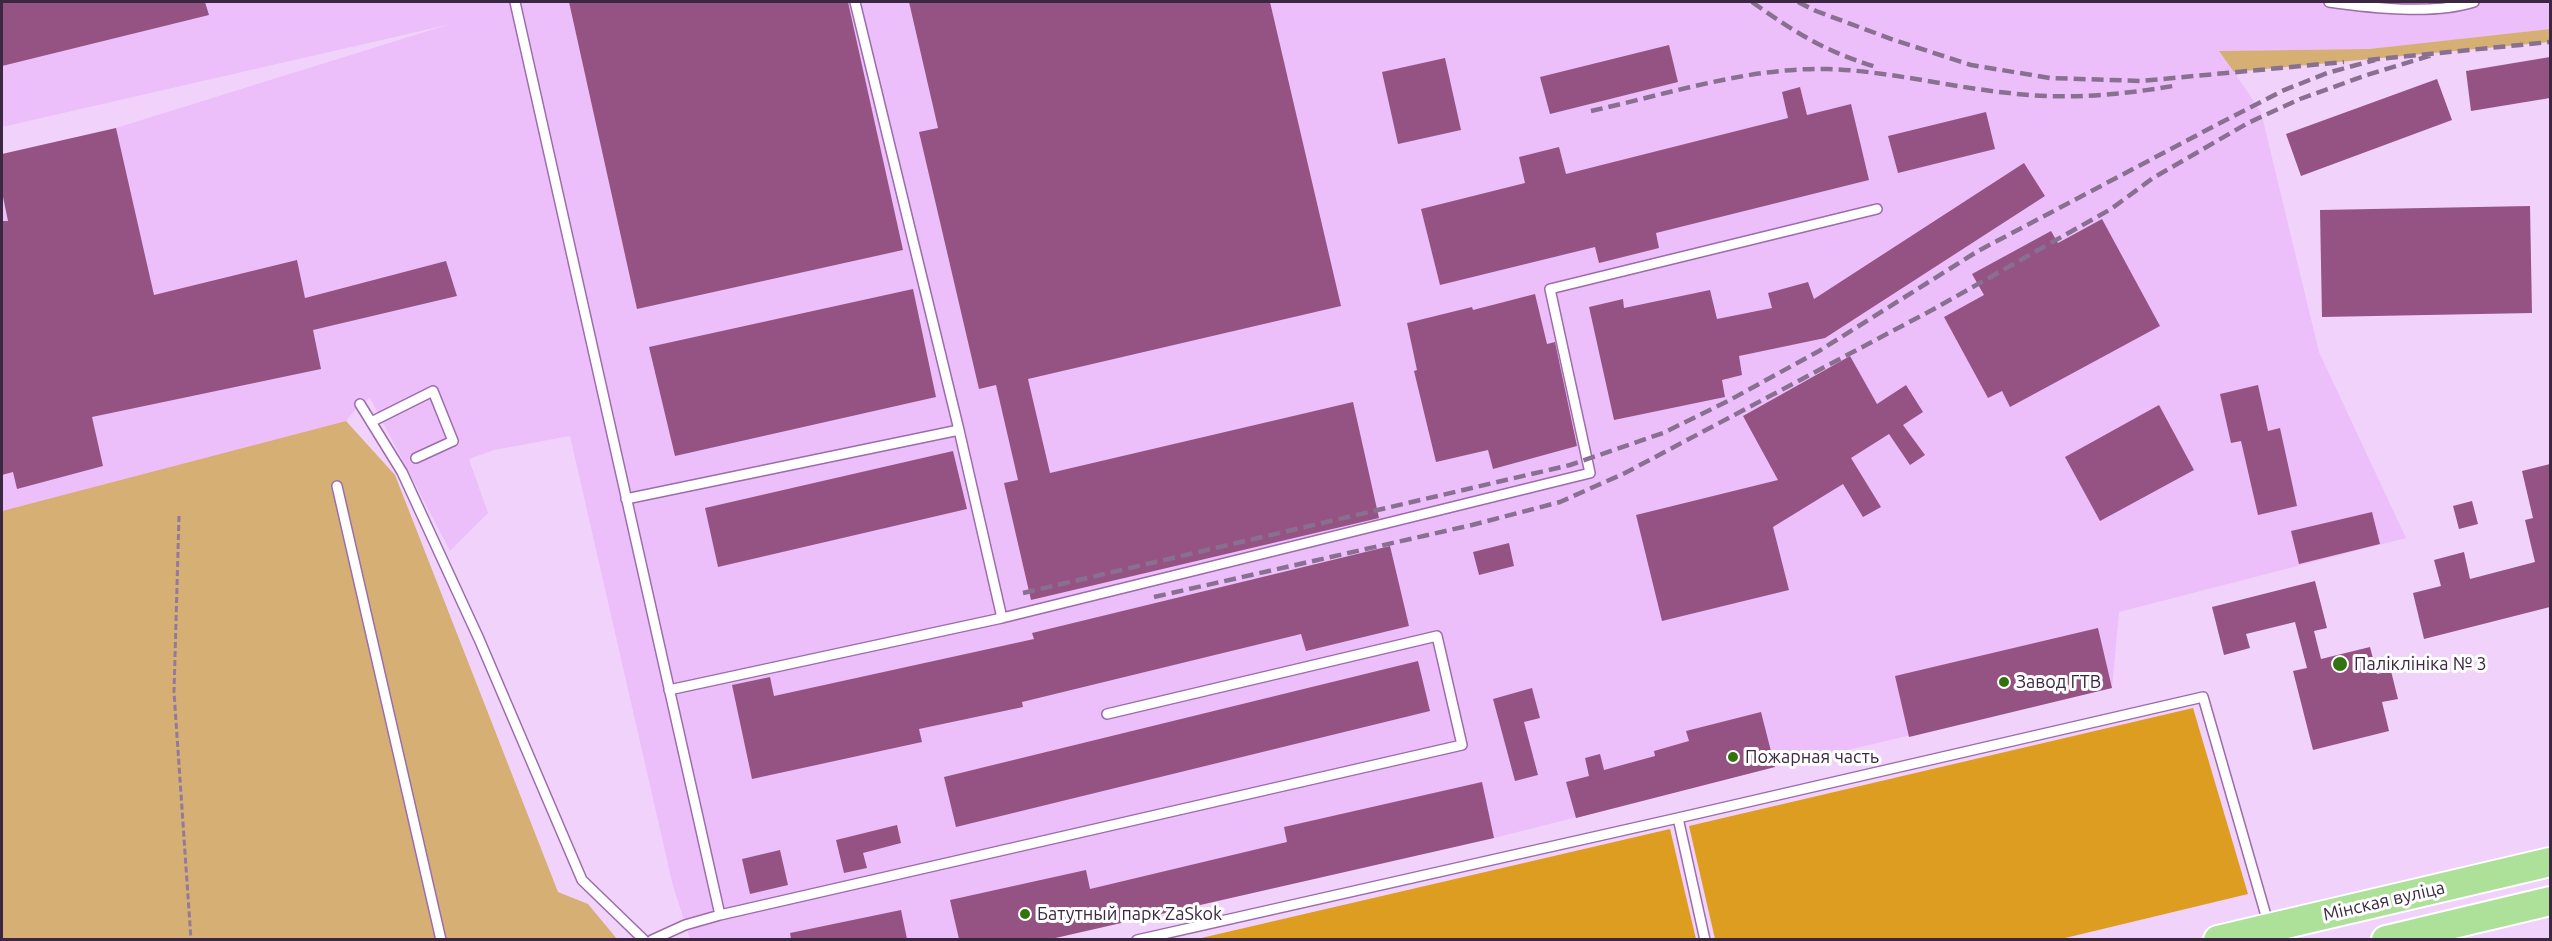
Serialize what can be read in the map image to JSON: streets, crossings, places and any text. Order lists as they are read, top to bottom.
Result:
{
  "streets": {
    "main road": ["Мінская вуліца"]
  },
  "places": [
    "Паліклініка № 3",
    "Завод ГТВ",
    "Пожарная часть",
    "Батутный парк ZaSkok"
  ]
}
